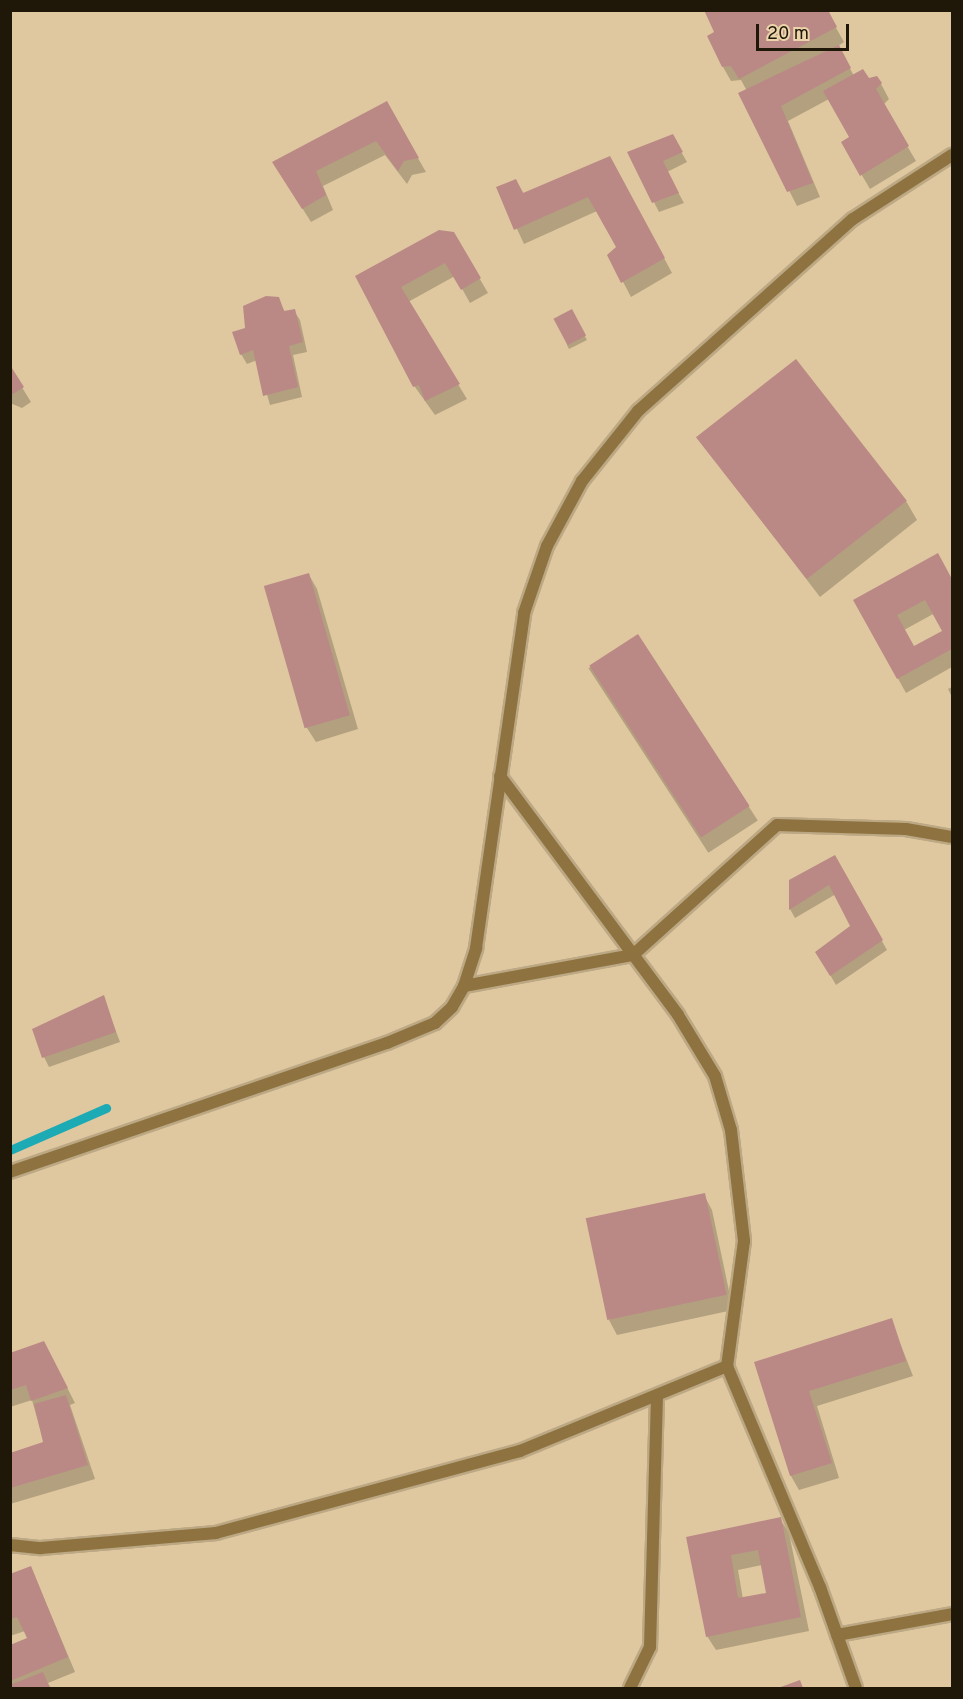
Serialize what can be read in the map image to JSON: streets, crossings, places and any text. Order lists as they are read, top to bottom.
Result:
{
  "scale_bar": "20 m"
}
